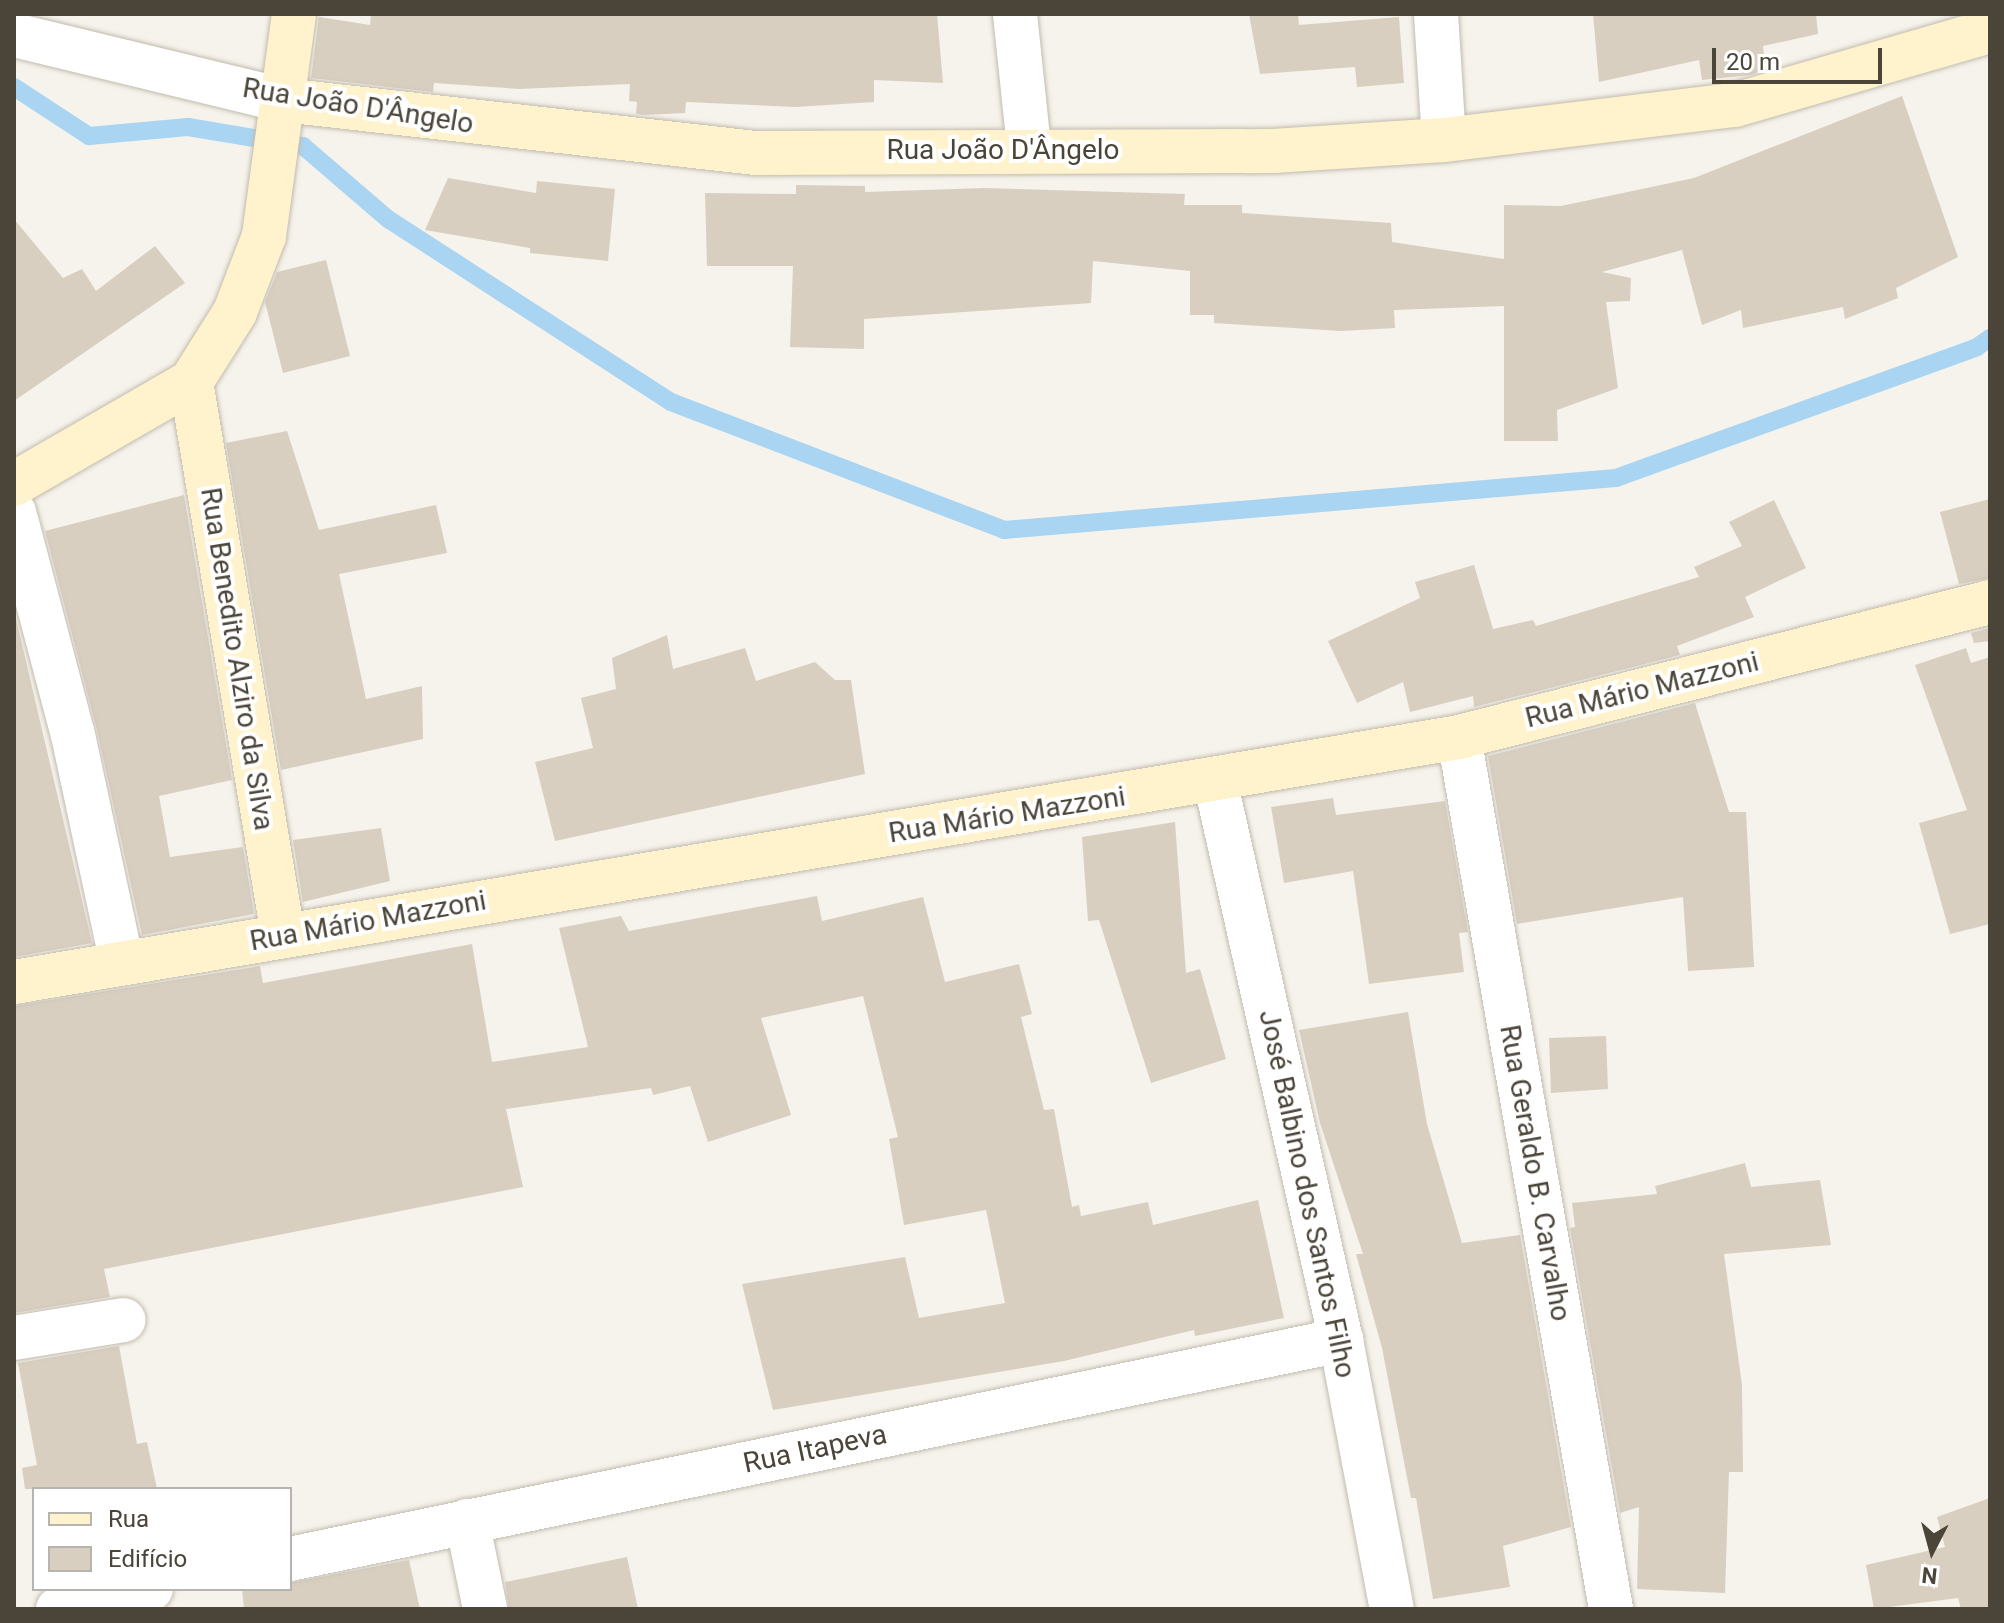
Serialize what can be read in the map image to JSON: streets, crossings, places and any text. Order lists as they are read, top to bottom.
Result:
{
  "streets": {
    "street": [
      "Rua João D'Ângelo",
      "Rua Benedito Alziro da Silva",
      "Rua Mário Mazzoni",
      "Rua Geraldo B. Carvalho",
      "José Balbino dos Santos Filho",
      "Rua Itapeva"
    ]
  },
  "crossings": [
    ["Rua Benedito Alziro da Silva", "Rua Mário Mazzoni"],
    ["Rua Mário Mazzoni", "Rua Geraldo B. Carvalho"],
    ["Rua Mário Mazzoni", "José Balbino dos Santos Filho"],
    ["José Balbino dos Santos Filho", "Rua Itapeva"]
  ],
  "legend": ["Rua", "Edifício"],
  "scale_bar": "20 m",
  "north": "bottom"
}
